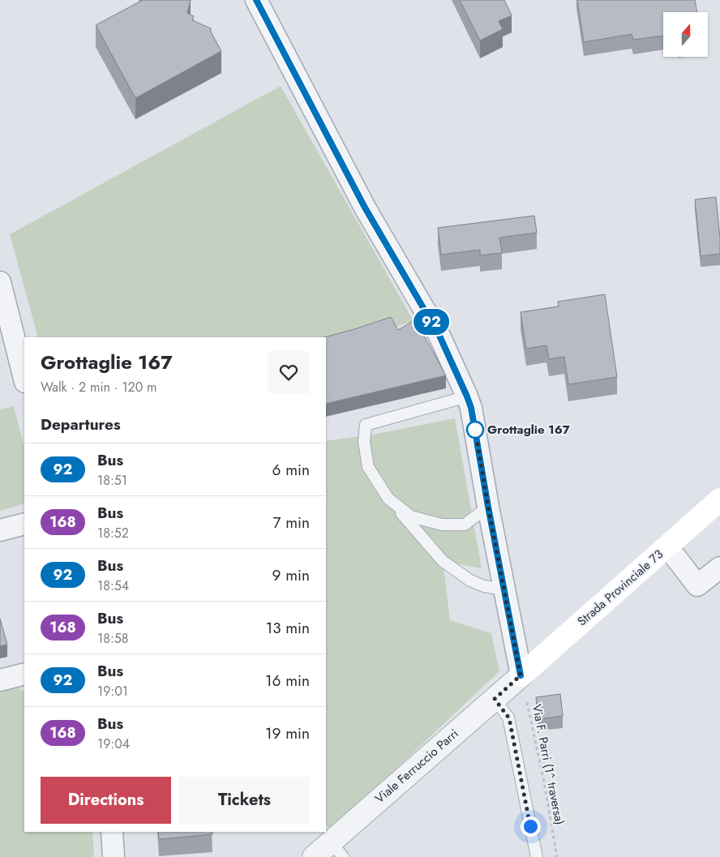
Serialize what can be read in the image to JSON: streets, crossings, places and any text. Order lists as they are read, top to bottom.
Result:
{
  "streets": {
    "main road": ["Strada Provinciale 73"],
    "street": ["Viale Ferruccio Parri"],
    "path": ["Via F. Parri (1^ traversa)"]
  },
  "crossings": [
    ["Strada Provinciale 73", "Via F. Parri (1^ traversa)"],
    ["Strada Provinciale 73", "Viale Ferruccio Parri"],
    ["Via F. Parri (1^ traversa)", "Viale Ferruccio Parri"]
  ],
  "places": ["Grottaglie 167"],
  "lines": ["bus line 92"],
  "north": "top",
  "page": {
    "on_map": "92",
    "heading": [
      ["Grottaglie 167", "Walk · 2 min · 120 m"],
      "Departures"
    ],
    "list": [
      {
        "mark": "92",
        "name": "Bus",
        "note": "18:51",
        "value": "6 min"
      },
      {
        "mark": "168",
        "name": "Bus",
        "note": "18:52",
        "value": "7 min"
      },
      {
        "mark": "92",
        "name": "Bus",
        "note": "18:54",
        "value": "9 min"
      },
      {
        "mark": "168",
        "name": "Bus",
        "note": "18:58",
        "value": "13 min"
      },
      {
        "mark": "92",
        "name": "Bus",
        "note": "19:01",
        "value": "16 min"
      },
      {
        "mark": "168",
        "name": "Bus",
        "note": "19:04",
        "value": "19 min"
      }
    ],
    "buttons": ["Directions", "Tickets"]
  }
}
